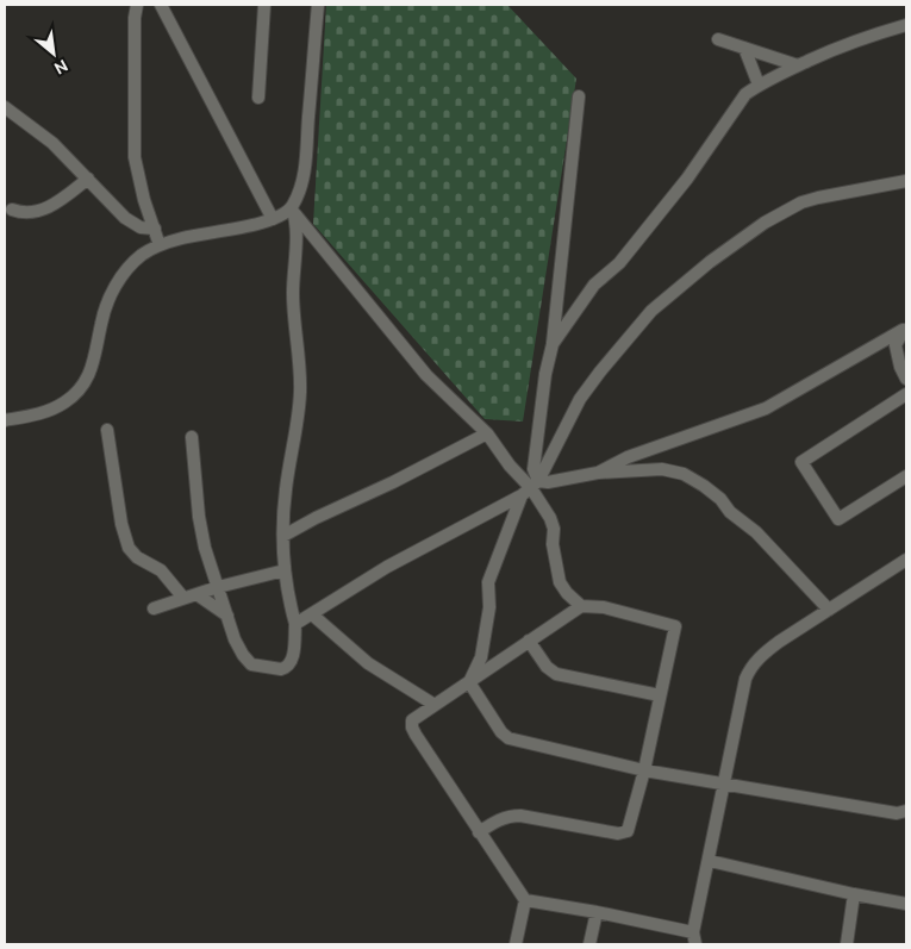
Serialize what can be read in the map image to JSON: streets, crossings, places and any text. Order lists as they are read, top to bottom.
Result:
{
  "north": "bottom right"
}
